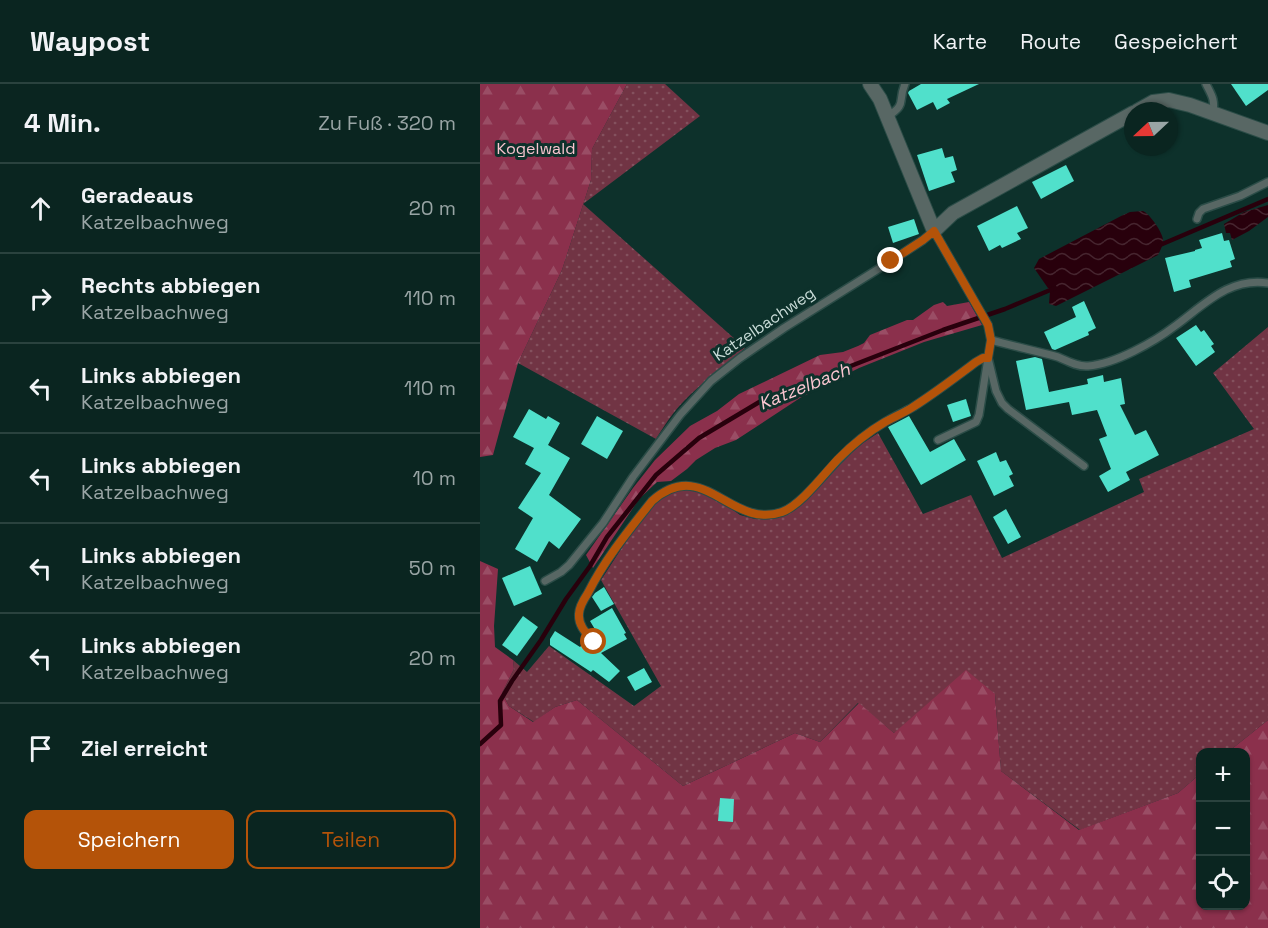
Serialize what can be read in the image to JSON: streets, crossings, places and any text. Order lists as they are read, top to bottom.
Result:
{
  "streets": {
    "street": ["Katzelbachweg"]
  },
  "water": ["Katzelbach"],
  "parks": ["Kogelwald"],
  "north": "left",
  "page": {
    "header": "Waypost",
    "nav": ["Karte", "Route", "Gespeichert"],
    "heading": ["4 Min.", "Zu Fuß · 320 m"],
    "list": [
      ["Geradeaus", "Katzelbachweg", "20 m"],
      ["Rechts abbiegen", "Katzelbachweg", "110 m"],
      ["Links abbiegen", "Katzelbachweg", "110 m"],
      ["Links abbiegen", "Katzelbachweg", "10 m"],
      ["Links abbiegen", "Katzelbachweg", "50 m"],
      ["Links abbiegen", "Katzelbachweg", "20 m"],
      "Ziel erreicht"
    ],
    "map_buttons": ["+", "−"],
    "buttons": ["Speichern", "Teilen"]
  }
}
